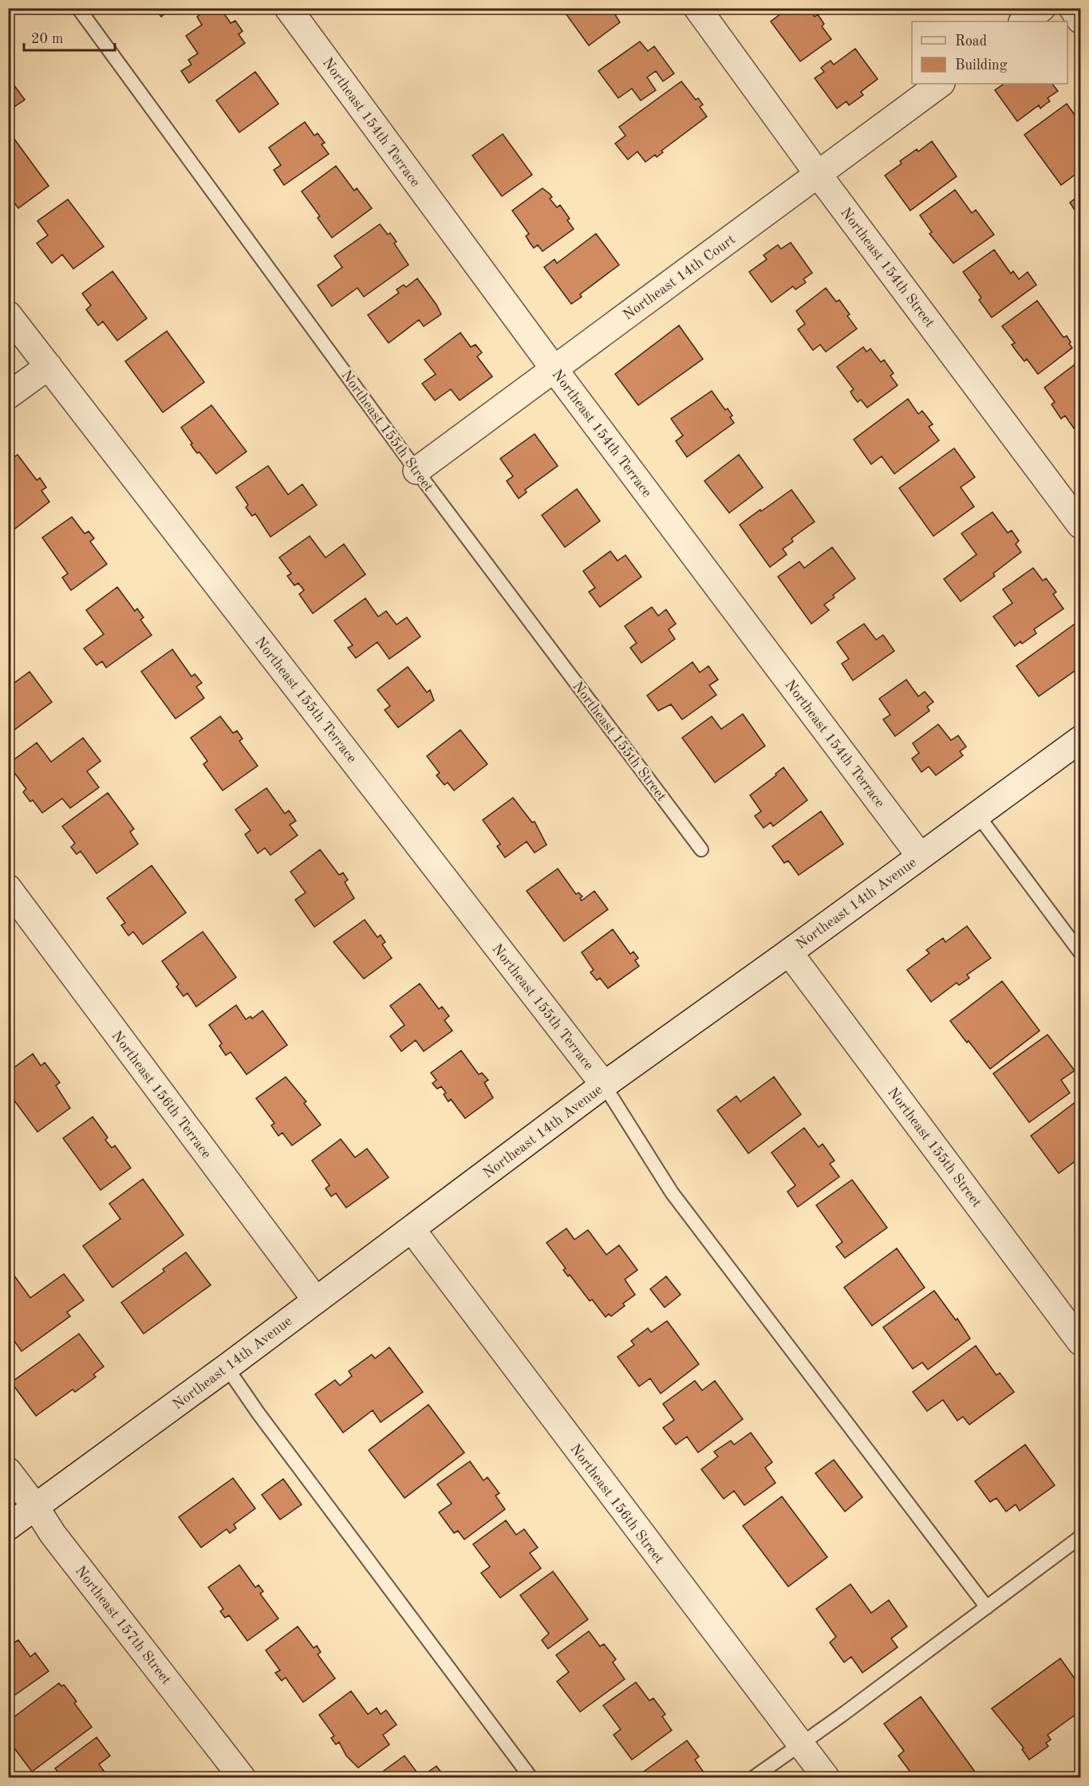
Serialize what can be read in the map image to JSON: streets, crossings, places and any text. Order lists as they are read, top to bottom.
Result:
{
  "streets": {
    "street": [
      "Northeast 154th Terrace",
      "Northeast 154th Street",
      "Northeast 14th Court",
      "Northeast 155th Street",
      "Northeast 155th Terrace",
      "Northeast 14th Avenue",
      "Northeast 156th Terrace",
      "Northeast 156th Street",
      "Northeast 157th Street"
    ]
  },
  "crossings": [
    ["Northeast 154th Terrace", "Northeast 14th Court"],
    ["Northeast 154th Terrace", "Northeast 14th Avenue"],
    ["Northeast 154th Street", "Northeast 14th Court"],
    ["Northeast 14th Court", "Northeast 155th Street"],
    ["Northeast 155th Street", "Northeast 14th Avenue"],
    ["Northeast 155th Terrace", "Northeast 14th Avenue"],
    ["Northeast 14th Avenue", "Northeast 156th Terrace"],
    ["Northeast 14th Avenue", "Northeast 156th Street"],
    ["Northeast 14th Avenue", "Northeast 157th Street"]
  ],
  "legend": ["Road", "Building"],
  "scale_bar": "20 m"
}
